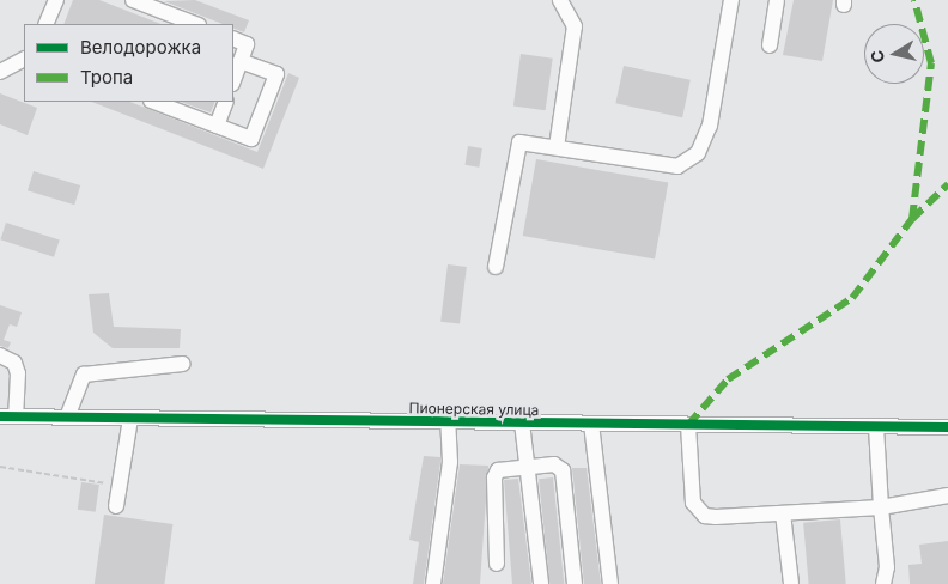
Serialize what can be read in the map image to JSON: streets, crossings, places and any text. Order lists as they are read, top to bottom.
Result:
{
  "streets": {
    "street": ["Пионерская улица"]
  },
  "legend": ["Велодорожка", "Тропа"],
  "north": "left"
}
